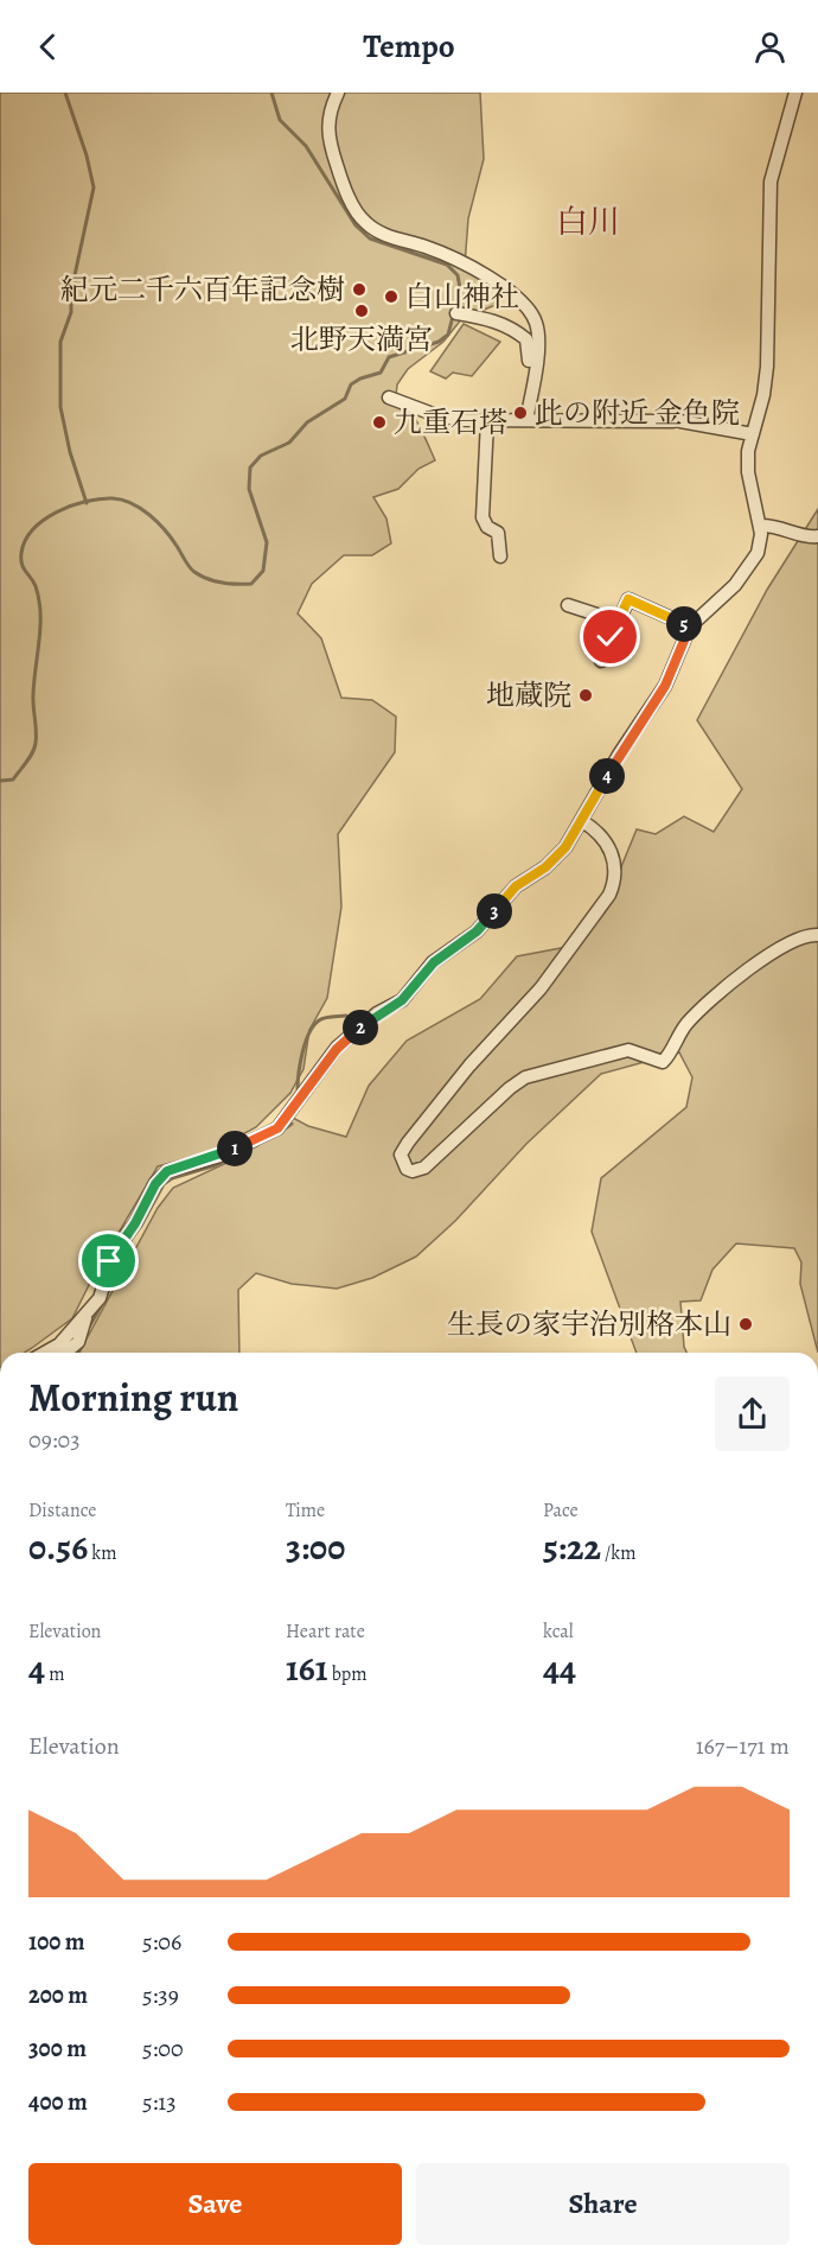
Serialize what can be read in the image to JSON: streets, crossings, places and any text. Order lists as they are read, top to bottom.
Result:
{
  "districts": ["白川"],
  "places": [
    "紀元二千六百年記念樹",
    "白山神社",
    "北野天満宮",
    "此の附近 金色院",
    "九重石塔",
    "地蔵院",
    "生長の家宇治別格本山"
  ],
  "page": {
    "header": "Tempo",
    "pins": [
      "5",
      "4",
      "3",
      "2",
      "1"
    ],
    "heading": ["Morning run", "09:03"],
    "stats": [
      ["Distance", "0.56 km"],
      ["Time", "3:00"],
      ["Pace", "5:22 /km"],
      ["Elevation", "4 m"],
      ["Heart rate", "161 bpm"],
      ["kcal", "44"]
    ],
    "chart": ["Elevation", "167–171 m"],
    "list": [
      {
        "name": "100 m",
        "note": "5:06"
      },
      {
        "name": "200 m",
        "note": "5:39"
      },
      {
        "name": "300 m",
        "note": "5:00"
      },
      {
        "name": "400 m",
        "note": "5:13"
      }
    ],
    "buttons": ["Save", "Share"]
  }
}
